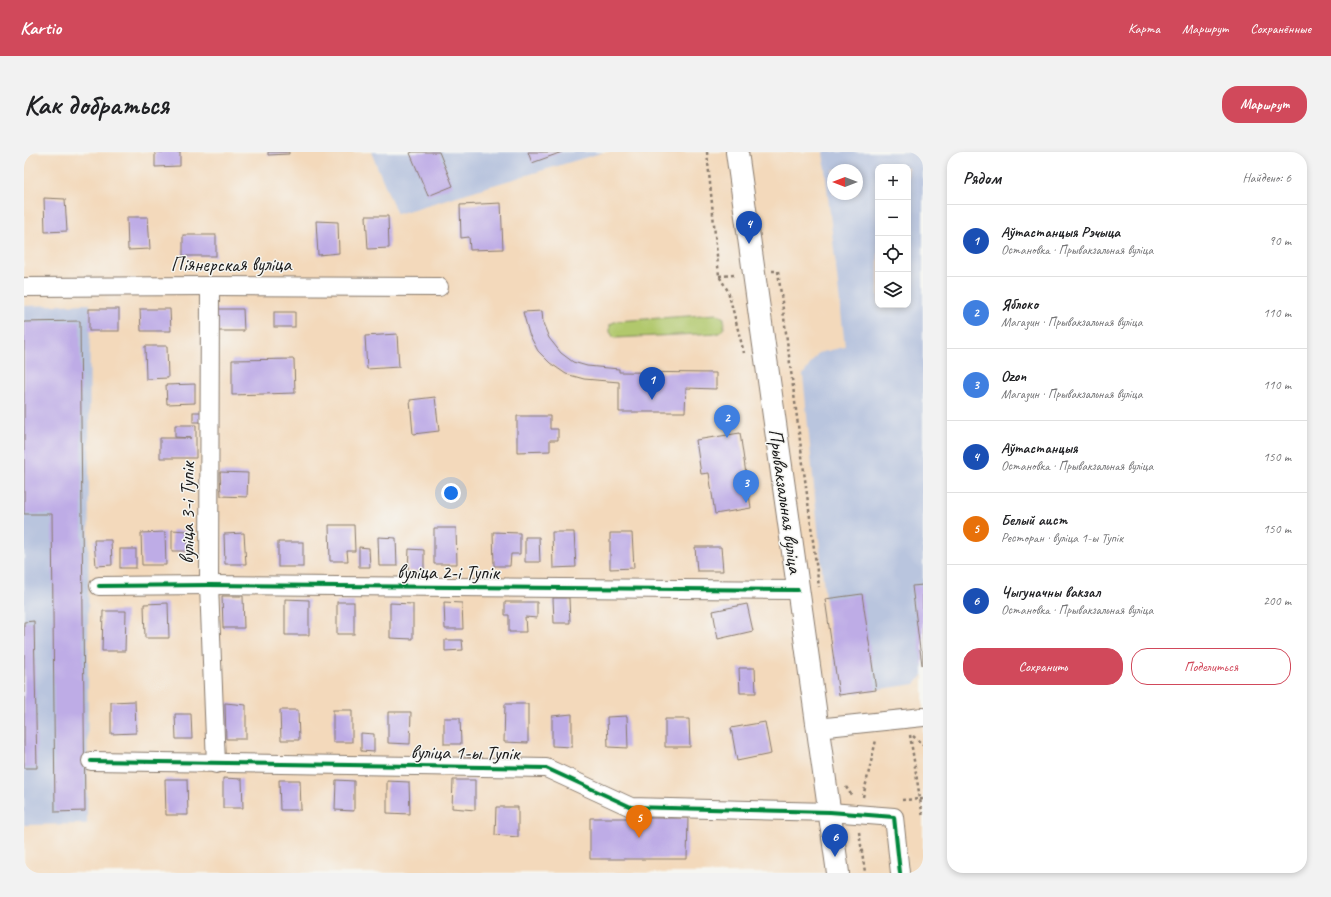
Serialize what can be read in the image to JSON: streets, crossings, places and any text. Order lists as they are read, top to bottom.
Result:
{
  "streets": {
    "main road": ["Прывакзальная вуліца"],
    "street": [
      "Піянерская вуліца",
      "вуліца 3-і Тупік",
      "вуліца 2-і Тупік",
      "вуліца 1-ы Тупік"
    ]
  },
  "crossings": [
    ["Піянерская вуліца", "вуліца 3-і Тупік"],
    ["Прывакзальная вуліца", "вуліца 2-і Тупік"],
    ["Прывакзальная вуліца", "вуліца 1-ы Тупік"],
    ["вуліца 3-і Тупік", "вуліца 2-і Тупік"],
    ["вуліца 3-і Тупік", "вуліца 1-ы Тупік"]
  ],
  "north": "left",
  "page": {
    "header": "Kartio",
    "nav": ["Карта", "Маршрут", "Сохранённые"],
    "buttons": [
      "Маршрут",
      ["Сохранить", "Поделиться"]
    ],
    "title": "Как добраться",
    "heading": ["Рядом", "Найдено: 6"],
    "map_buttons": ["+", "−"],
    "list": [
      {
        "mark": "1",
        "name": "Аўтастанцыя Рэчыца",
        "note": "Остановка · Прывакзальная вуліца",
        "value": "90 m"
      },
      {
        "mark": "2",
        "name": "Яблоко",
        "note": "Магазин · Прывакзальная вуліца",
        "value": "110 m"
      },
      {
        "mark": "3",
        "name": "Ozon",
        "note": "Магазин · Прывакзальная вуліца",
        "value": "110 m"
      },
      {
        "mark": "4",
        "name": "Аўтастанцыя",
        "note": "Остановка · Прывакзальная вуліца",
        "value": "150 m"
      },
      {
        "mark": "5",
        "name": "Белый аист",
        "note": "Ресторан · вуліца 1-ы Тупік",
        "value": "150 m"
      },
      {
        "mark": "6",
        "name": "Чыгуначны вакзал",
        "note": "Остановка · Прывакзальная вуліца",
        "value": "200 m"
      }
    ],
    "pins": [
      "4",
      "1",
      "2",
      "3",
      "5",
      "6"
    ]
  }
}
